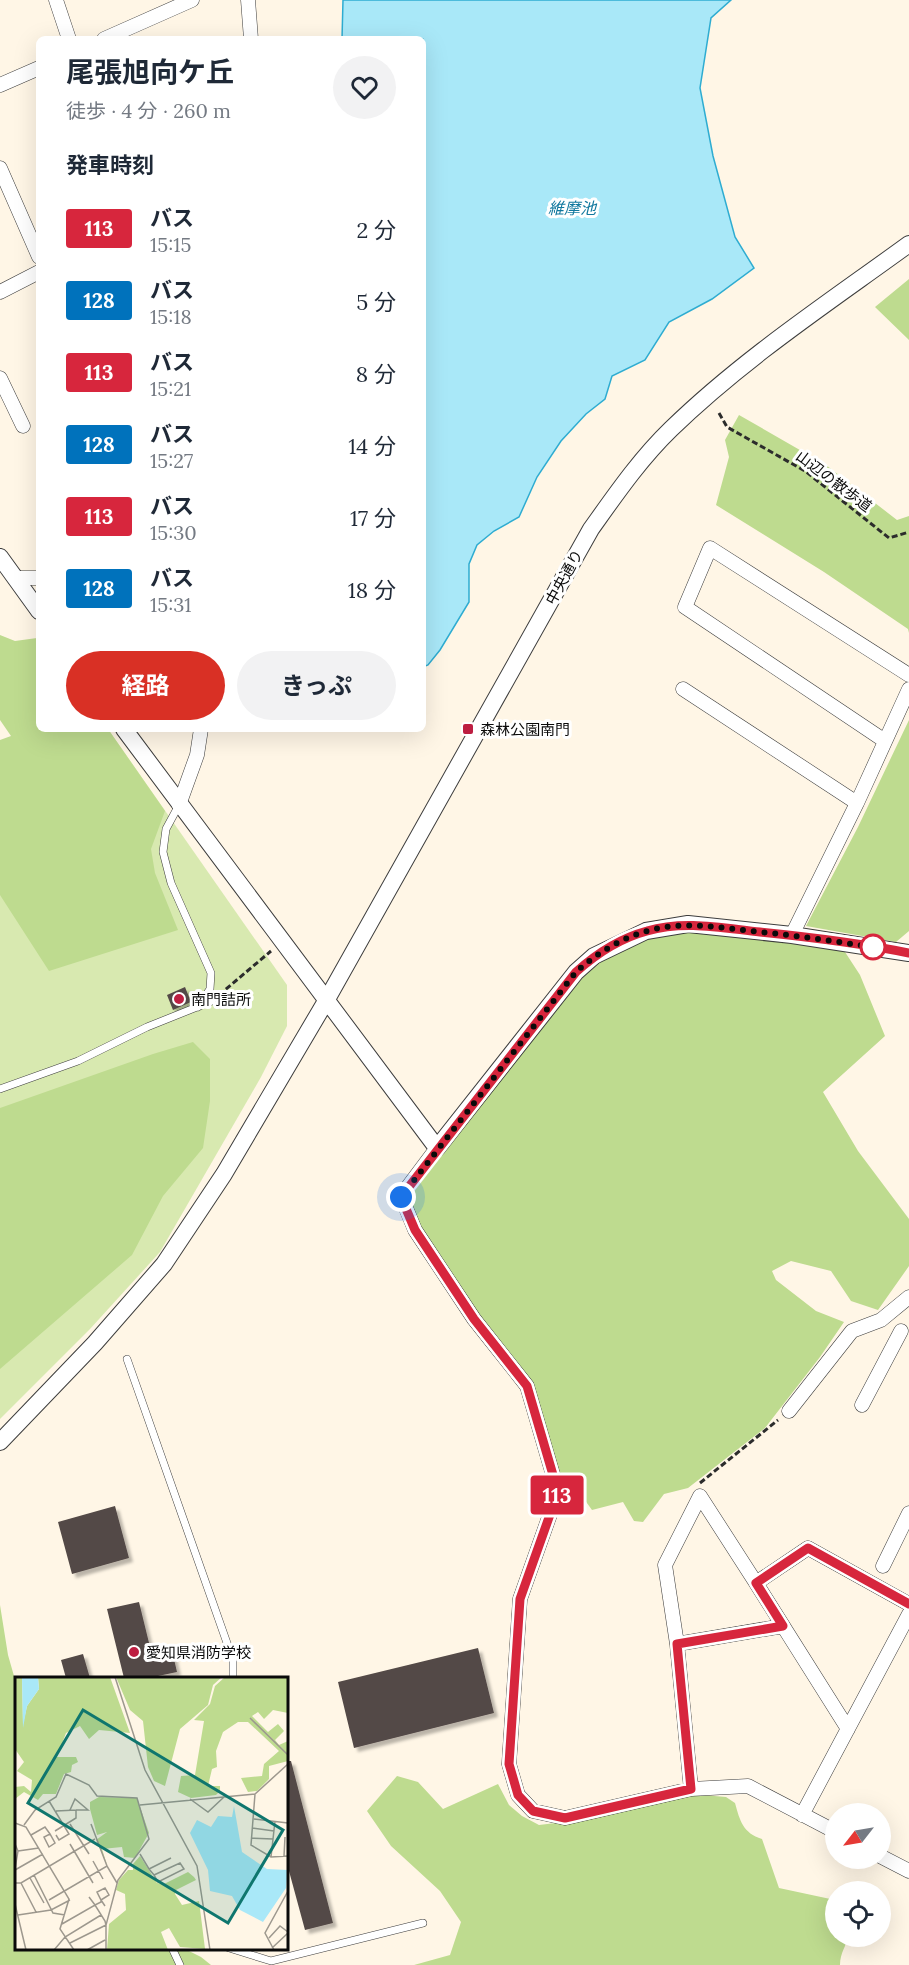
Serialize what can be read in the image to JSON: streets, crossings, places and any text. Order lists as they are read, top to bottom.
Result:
{
  "streets": {
    "street": ["中央通り"],
    "path": ["山辺の散歩道"]
  },
  "water": ["維摩池"],
  "places": {
    "transit": ["森林公園南門"],
    "other": ["南門詰所", "愛知県消防学校"]
  },
  "lines": ["bus line 113"],
  "north": "bottom left",
  "page": {
    "on_map": "113",
    "heading": [
      ["尾張旭向ケ丘", "徒歩 · 4 分 · 260 m"],
      "発車時刻"
    ],
    "list": [
      {
        "mark": "113",
        "name": "バス",
        "note": "15:15",
        "value": "2 分"
      },
      {
        "mark": "128",
        "name": "バス",
        "note": "15:18",
        "value": "5 分"
      },
      {
        "mark": "113",
        "name": "バス",
        "note": "15:21",
        "value": "8 分"
      },
      {
        "mark": "128",
        "name": "バス",
        "note": "15:27",
        "value": "14 分"
      },
      {
        "mark": "113",
        "name": "バス",
        "note": "15:30",
        "value": "17 分"
      },
      {
        "mark": "128",
        "name": "バス",
        "note": "15:31",
        "value": "18 分"
      }
    ],
    "buttons": ["経路", "きっぷ"]
  }
}
